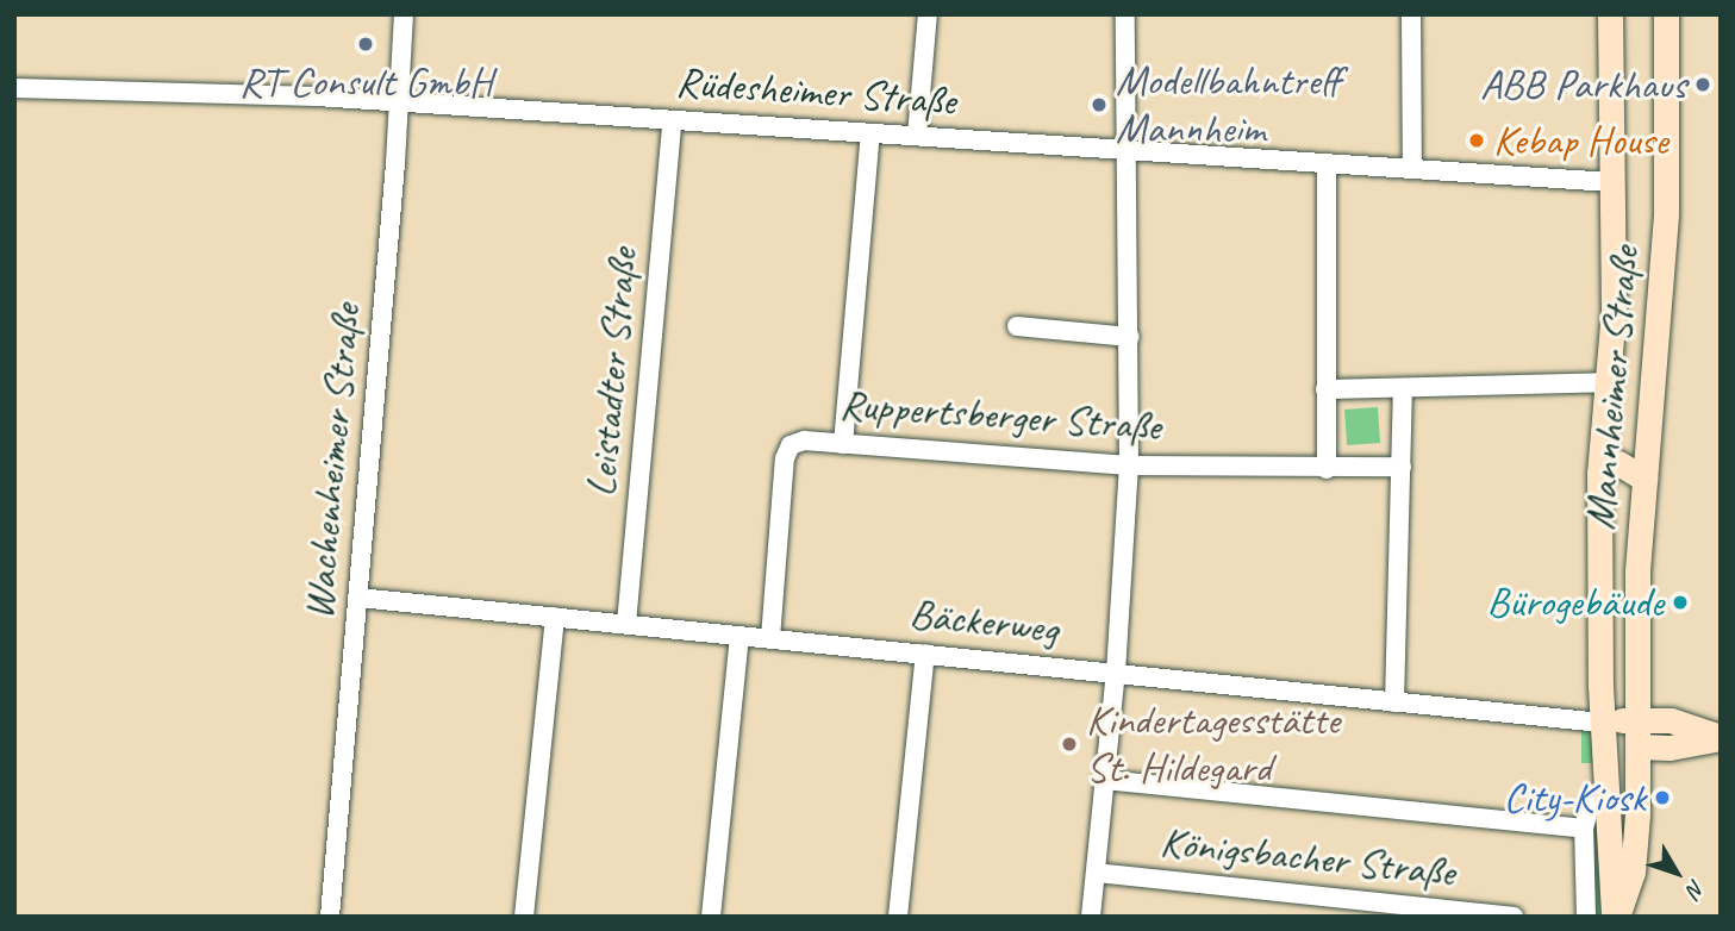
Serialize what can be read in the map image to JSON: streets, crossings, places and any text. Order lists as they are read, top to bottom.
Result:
{
  "streets": {
    "main road": ["Mannheimer Straße"],
    "street": [
      "Rüdesheimer Straße",
      "Leistadter Straße",
      "Ruppertsberger Straße",
      "Wachenheimer Straße",
      "Bäckerweg",
      "Königsbacher Straße"
    ]
  },
  "crossings": [
    ["Rüdesheimer Straße", "Mannheimer Straße"],
    ["Rüdesheimer Straße", "Wachenheimer Straße"],
    ["Leistadter Straße", "Bäckerweg"],
    ["Mannheimer Straße", "Bäckerweg"],
    ["Ruppertsberger Straße", "Bäckerweg"],
    ["Wachenheimer Straße", "Bäckerweg"]
  ],
  "places": [
    "RT Consult GmbH",
    "ABB Parkhaus",
    "Modellbahntreff Mannheim",
    "Kebap House",
    "Bürogebäude",
    "Kindertagesstätte St. Hildegard",
    "City-Kiosk"
  ],
  "north": "bottom right"
}
